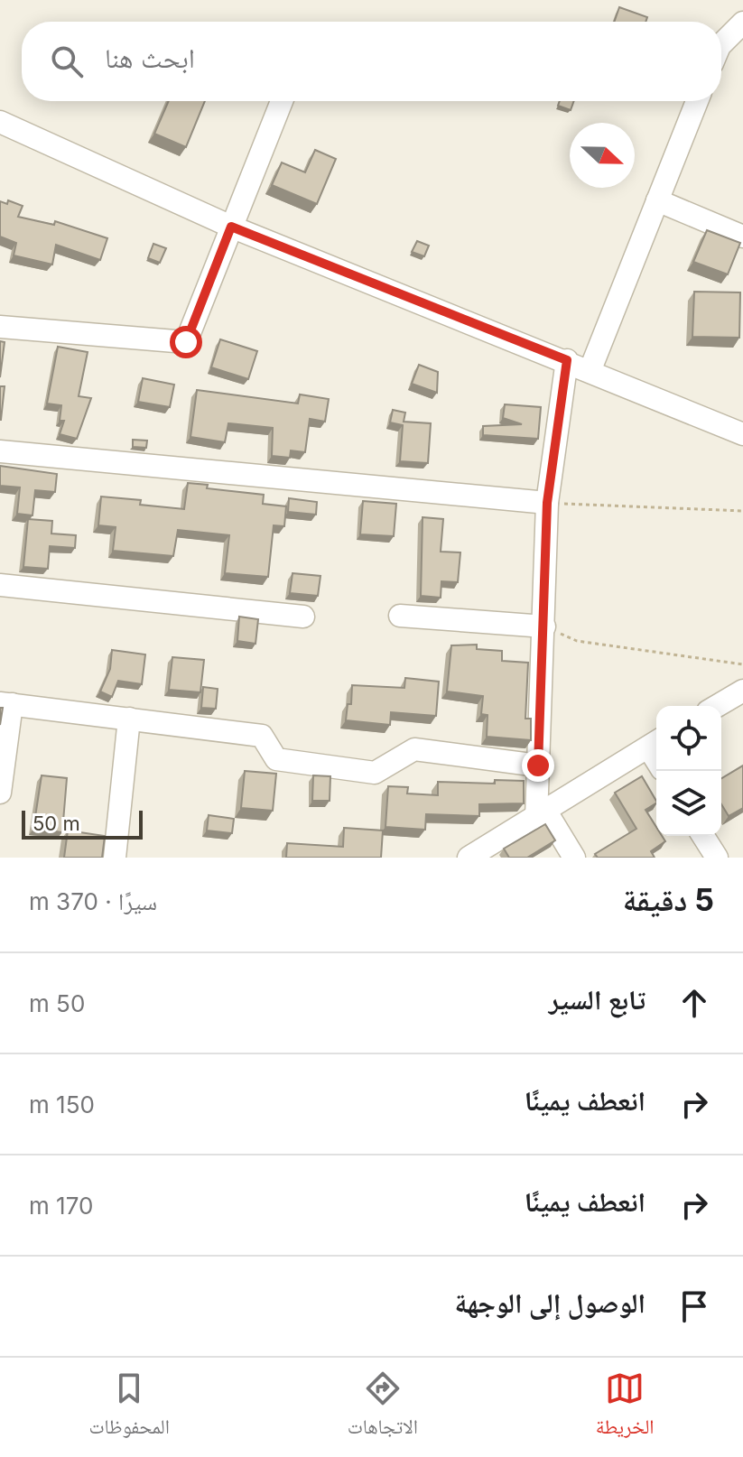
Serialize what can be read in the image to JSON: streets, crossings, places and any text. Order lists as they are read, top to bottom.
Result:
{
  "scale_bar": "50 m",
  "north": "right",
  "page": {
    "search": "ابحث هنا",
    "scale": "50 m",
    "heading": ["5 دقيقة", "سيرًا · 370 m"],
    "list": [
      ["تابع السير", "50 m"],
      ["انعطف يمينًا", "150 m"],
      ["انعطف يمينًا", "170 m"],
      "الوصول إلى الوجهة"
    ],
    "nav": ["الخريطة", "الاتجاهات", "المحفوظات"]
  }
}
